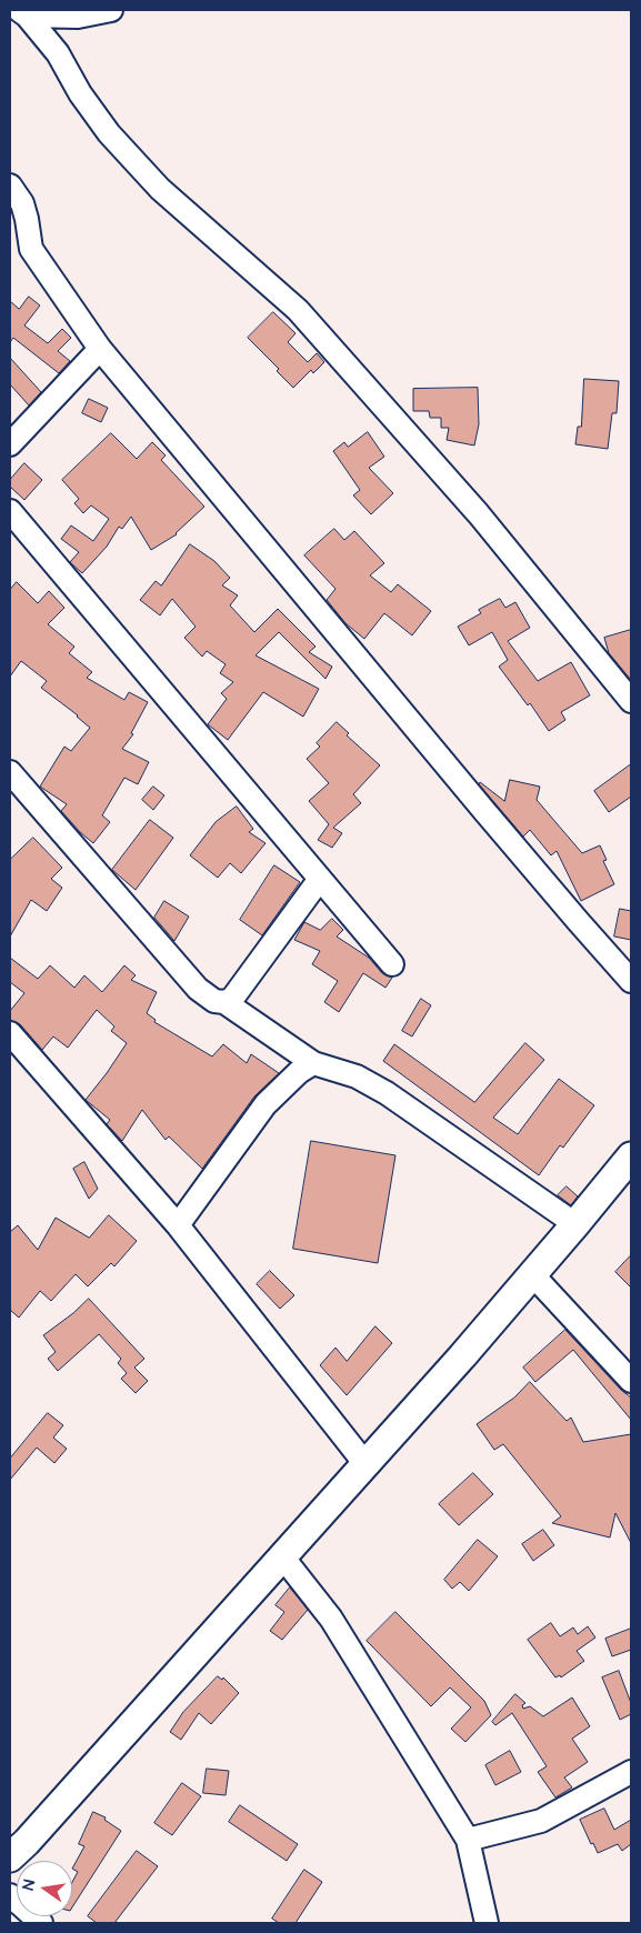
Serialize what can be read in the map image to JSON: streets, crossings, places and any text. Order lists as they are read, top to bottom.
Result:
{
  "north": "left"
}
